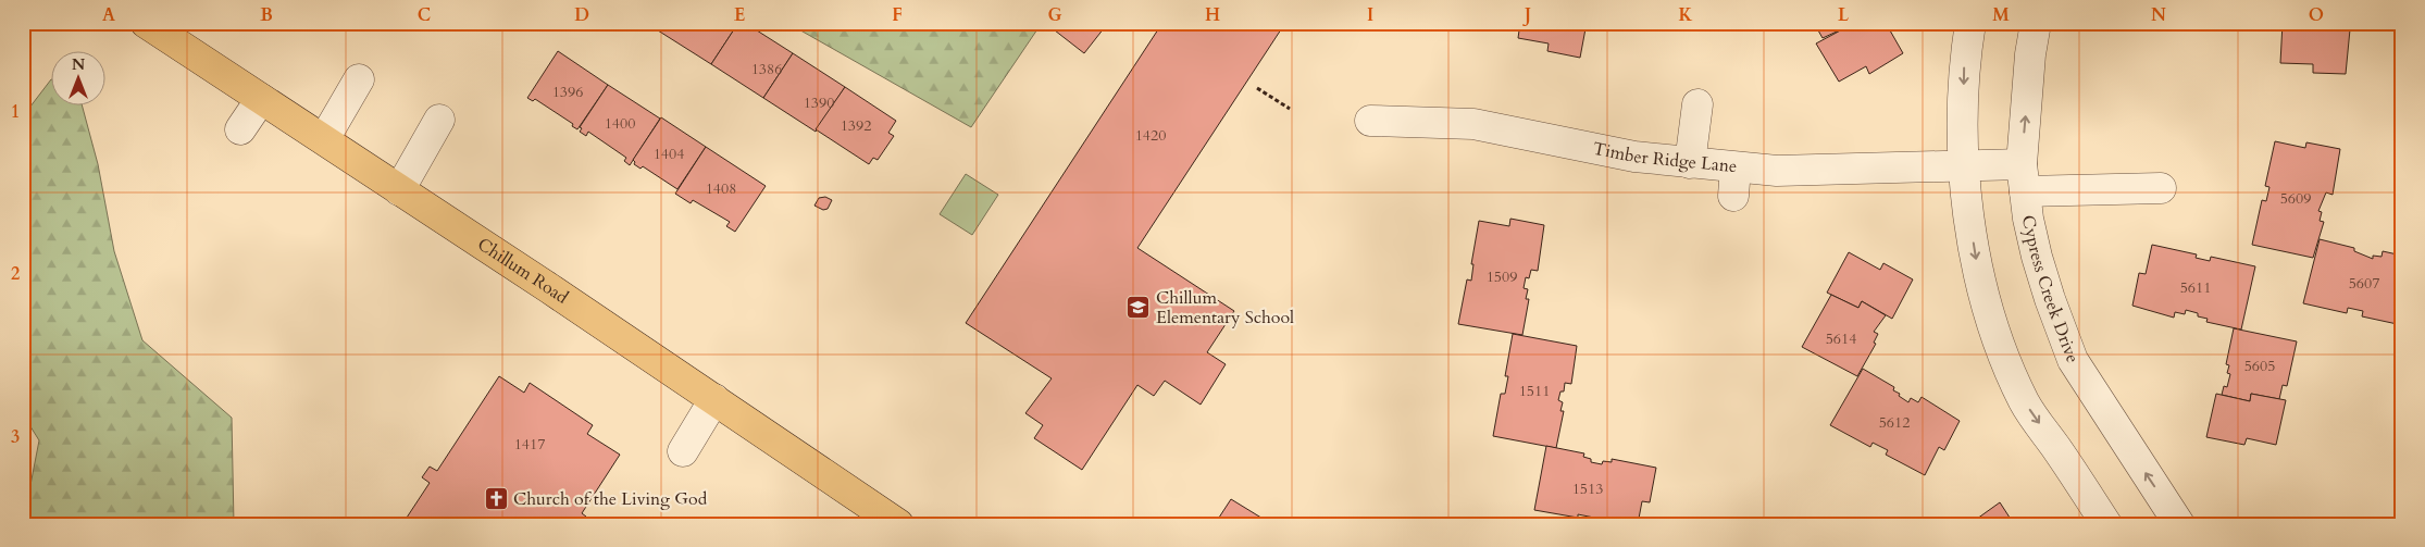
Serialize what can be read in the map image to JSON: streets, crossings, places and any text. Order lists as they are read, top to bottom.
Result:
{
  "streets": {
    "main road": ["Chillum Road"],
    "street": ["Timber Ridge Lane", "Cypress Creek Drive"]
  },
  "crossings": [
    ["Timber Ridge Lane", "Cypress Creek Drive"]
  ],
  "places": {
    "school or university": ["Chillum Elementary School"],
    "church": ["Church of the Living God"]
  },
  "house_numbers": [
    "1386",
    "1396",
    "1390",
    "1400",
    "1392",
    "1420",
    "1404",
    "1408",
    "5609",
    "1509",
    "5607",
    "5611",
    "5614",
    "5605",
    "1511",
    "5612",
    "1417",
    "1513"
  ],
  "north": "top",
  "grid": {
    "columns": [
      "A",
      "B",
      "C",
      "D",
      "E",
      "F",
      "G",
      "H",
      "I",
      "J",
      "K",
      "L",
      "M",
      "N",
      "O"
    ],
    "rows": ["1", "2", "3"]
  }
}
